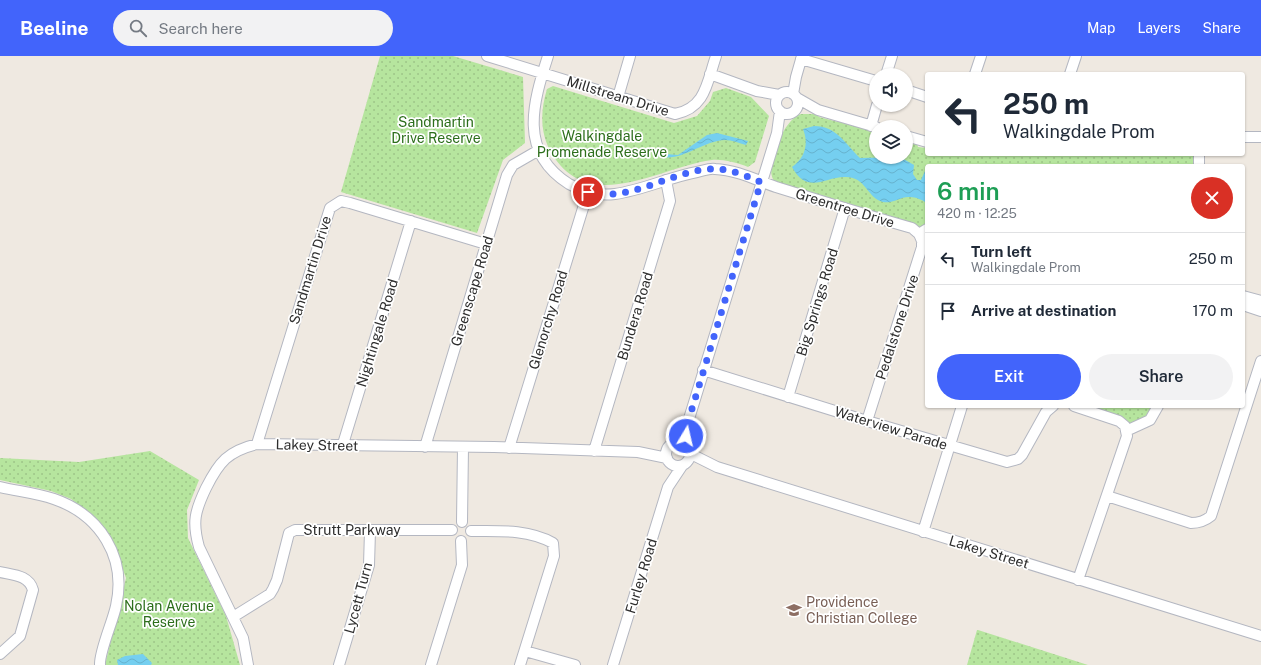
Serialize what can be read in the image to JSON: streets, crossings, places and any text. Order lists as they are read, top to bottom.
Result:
{
  "streets": {
    "street": [
      "Millstream Drive",
      "Greentree Drive",
      "Sandmartin Drive",
      "Greenscape Road",
      "Big Springs Road",
      "Bundera Road",
      "Glenorchy Road",
      "Pedalstone Drive",
      "Nightingale Road",
      "Waterview Parade",
      "Lakey Street",
      "Strutt Parkway",
      "Furley Road",
      "Lycett Turn"
    ]
  },
  "crossings": [
    ["Greentree Drive", "Big Springs Road"],
    ["Greentree Drive", "Bundera Road"],
    ["Greentree Drive", "Glenorchy Road"],
    ["Greentree Drive", "Pedalstone Drive"],
    ["Sandmartin Drive", "Greenscape Road"],
    ["Sandmartin Drive", "Nightingale Road"],
    ["Sandmartin Drive", "Lakey Street"],
    ["Greenscape Road", "Lakey Street"],
    ["Big Springs Road", "Waterview Parade"],
    ["Bundera Road", "Lakey Street"],
    ["Glenorchy Road", "Lakey Street"],
    ["Pedalstone Drive", "Waterview Parade"],
    ["Nightingale Road", "Lakey Street"],
    ["Lakey Street", "Strutt Parkway"],
    ["Lakey Street", "Furley Road"],
    ["Strutt Parkway", "Lycett Turn"]
  ],
  "parks": ["Sandmartin Drive Reserve", "Walkingdale Promenade Reserve", "Nolan Avenue Reserve"],
  "places": {
    "school or university": ["Providence Christian College"]
  },
  "page": {
    "header": "Beeline",
    "search": "Search here",
    "nav": ["Map", "Layers", "Share"],
    "turn": ["250 m", "Walkingdale Prom"],
    "heading": ["6 min", "420 m · 12:25"],
    "list": [
      {
        "name": "Turn left",
        "note": "Walkingdale Prom",
        "value": "250 m"
      },
      {
        "name": "Arrive at destination",
        "value": "170 m"
      }
    ],
    "buttons": ["Exit", "Share"]
  }
}
